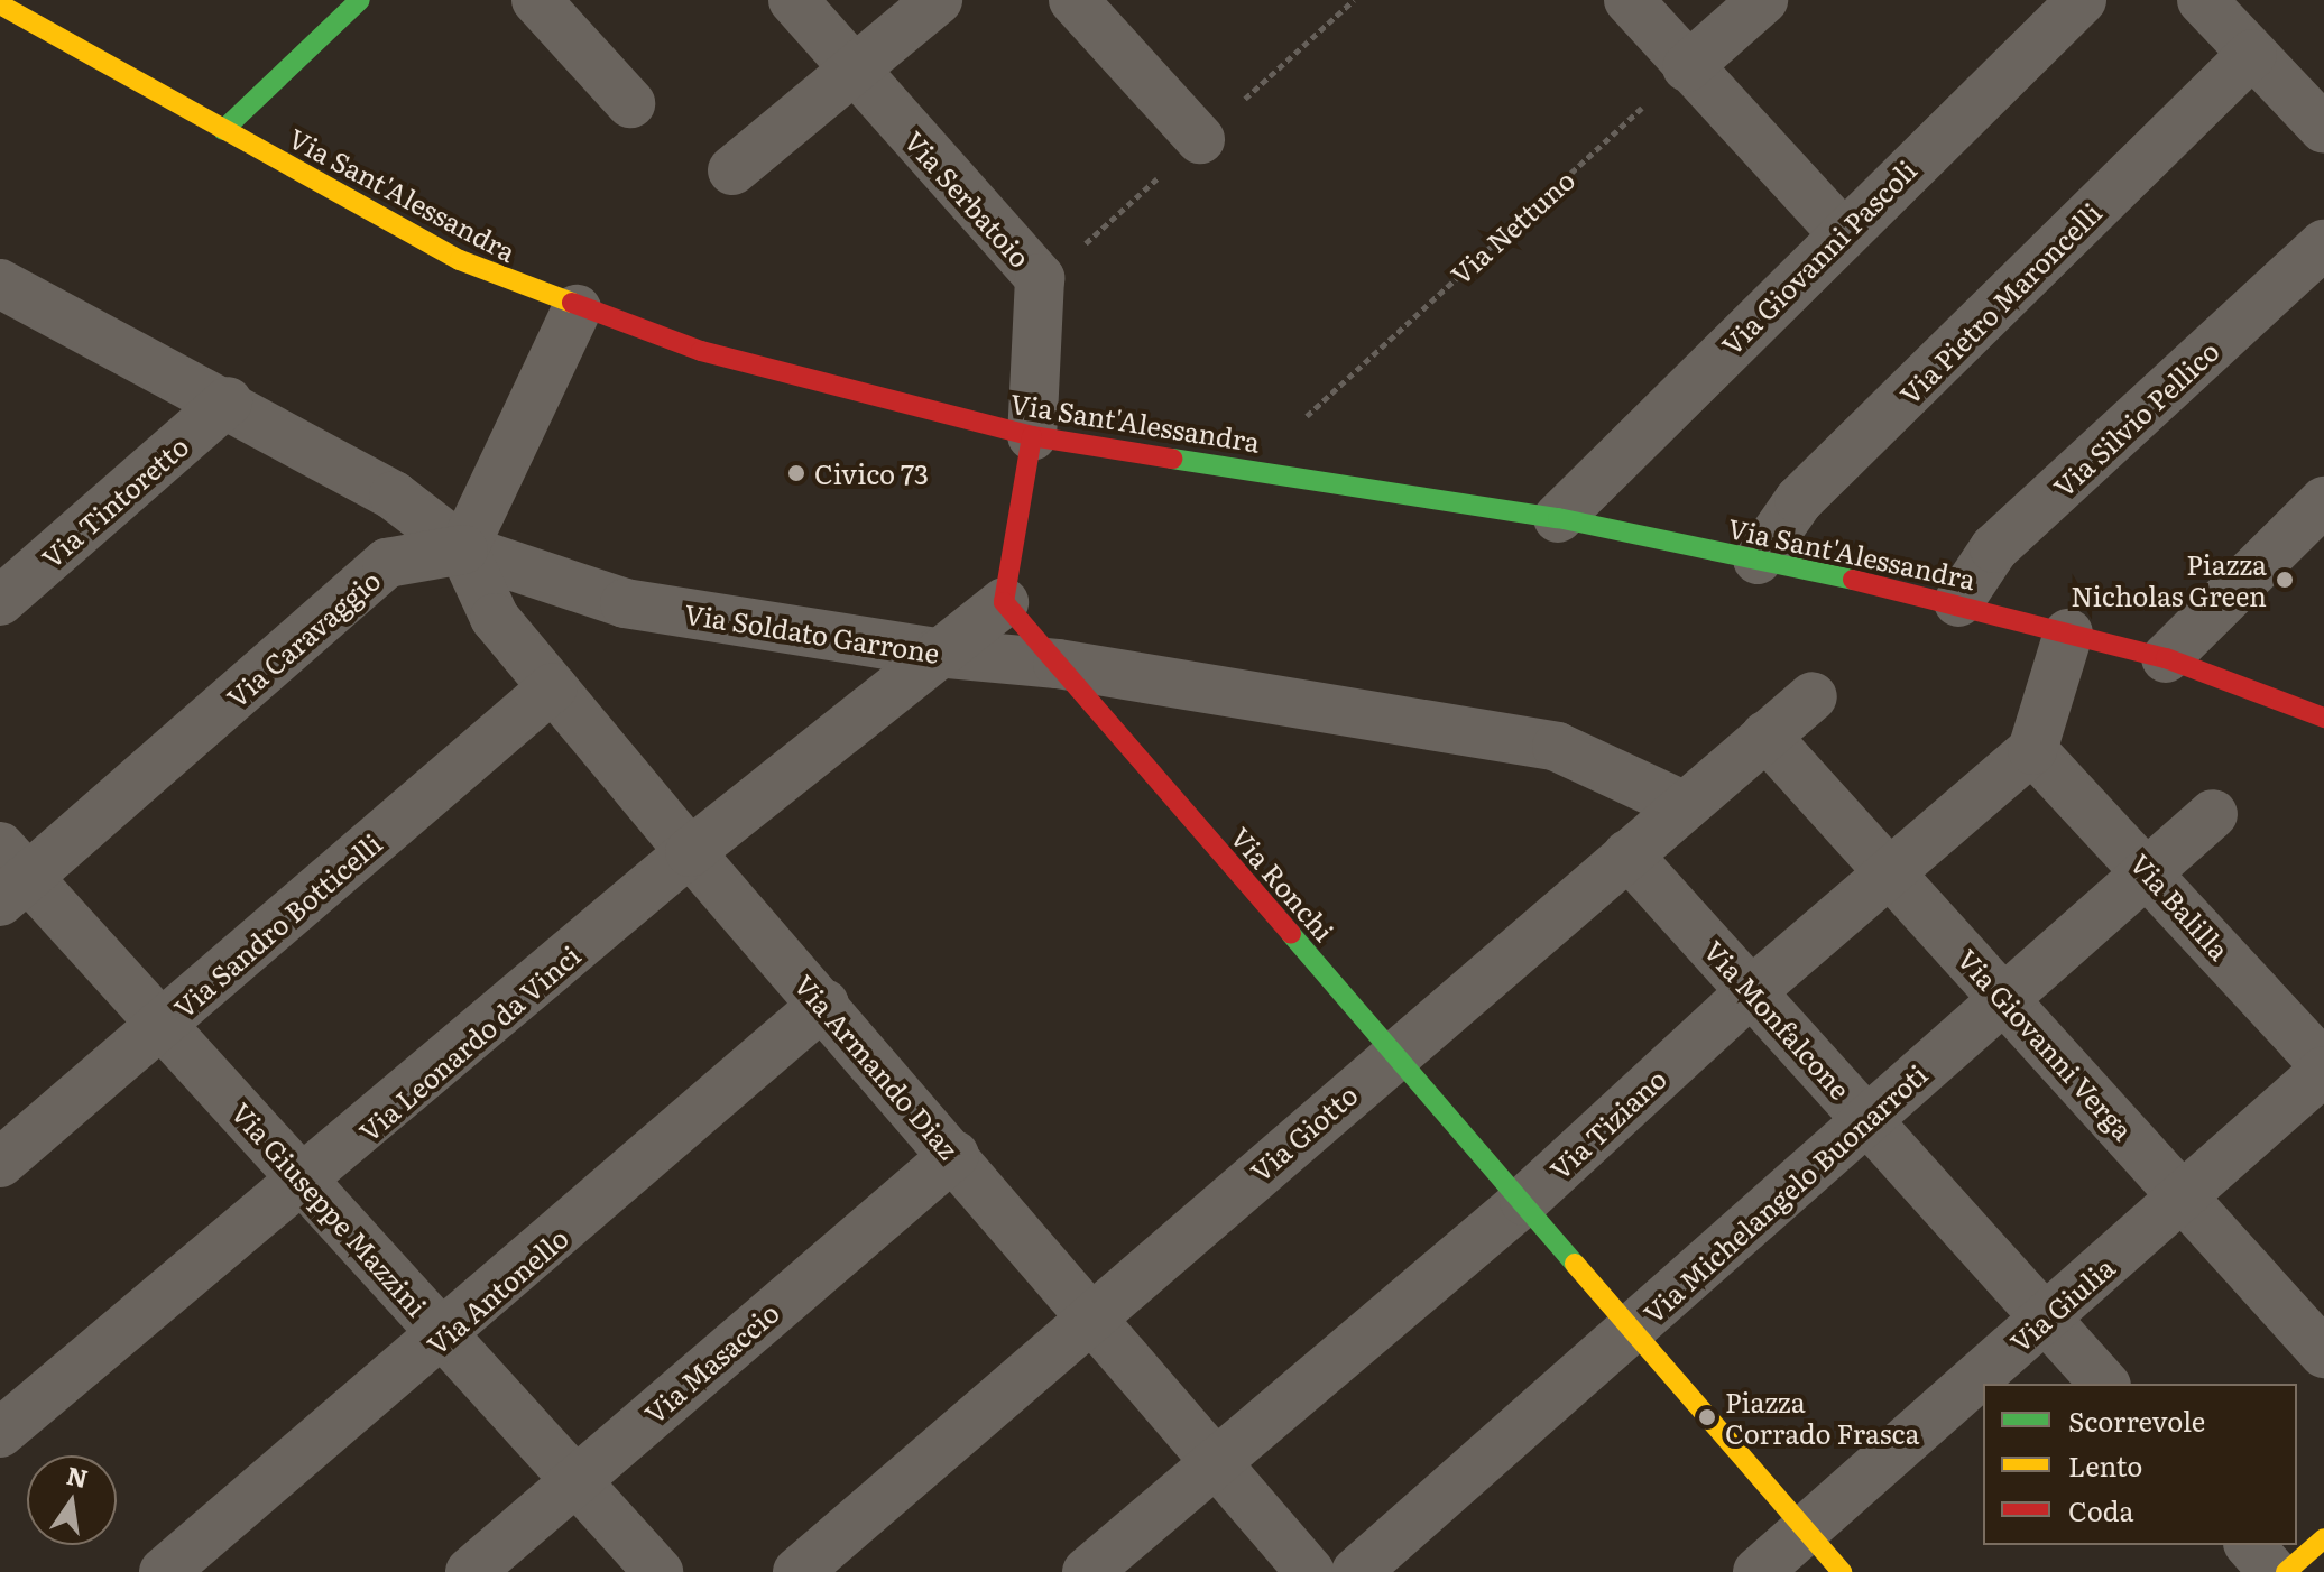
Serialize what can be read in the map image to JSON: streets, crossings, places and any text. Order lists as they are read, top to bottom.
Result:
{
  "streets": {
    "street": [
      "Via Sant'Alessandra",
      "Via Serbatoio",
      "Via Giovanni Pascoli",
      "Via Pietro Maroncelli",
      "Via Silvio Pellico",
      "Via Tintoretto",
      "Via Soldato Garrone",
      "Via Caravaggio",
      "Via Ronchi",
      "Via Balilla",
      "Via Sandro Botticelli",
      "Via Monfalcone",
      "Via Leonardo da Vinci",
      "Via Giovanni Verga",
      "Via Armando Diaz",
      "Via Tiziano",
      "Via Giotto",
      "Via Michelangelo Buonarroti",
      "Via Giuseppe Mazzini",
      "Via Antonello",
      "Via Giulia",
      "Via Masaccio"
    ],
    "path": ["Via Nettuno"]
  },
  "crossings": [
    ["Via Sant'Alessandra", "Via Serbatoio"],
    ["Via Sant'Alessandra", "Via Nettuno"],
    ["Via Sant'Alessandra", "Via Giovanni Pascoli"],
    ["Via Sant'Alessandra", "Via Pietro Maroncelli"],
    ["Via Sant'Alessandra", "Via Silvio Pellico"],
    ["Via Tintoretto", "Via Soldato Garrone"],
    ["Via Soldato Garrone", "Via Caravaggio"],
    ["Via Soldato Garrone", "Via Ronchi"],
    ["Via Soldato Garrone", "Via Leonardo da Vinci"],
    ["Via Soldato Garrone", "Via Armando Diaz"],
    ["Via Soldato Garrone", "Via Giotto"],
    ["Via Caravaggio", "Via Armando Diaz"],
    ["Via Caravaggio", "Via Giuseppe Mazzini"],
    ["Via Ronchi", "Via Leonardo da Vinci"],
    ["Via Ronchi", "Via Tiziano"],
    ["Via Ronchi", "Via Giotto"],
    ["Via Ronchi", "Via Michelangelo Buonarroti"],
    ["Via Ronchi", "Via Giulia"],
    ["Via Balilla", "Via Tiziano"],
    ["Via Balilla", "Via Michelangelo Buonarroti"],
    ["Via Balilla", "Via Giulia"],
    ["Via Sandro Botticelli", "Via Armando Diaz"],
    ["Via Sandro Botticelli", "Via Giuseppe Mazzini"],
    ["Via Monfalcone", "Via Tiziano"],
    ["Via Monfalcone", "Via Giotto"],
    ["Via Monfalcone", "Via Michelangelo Buonarroti"],
    ["Via Monfalcone", "Via Giulia"],
    ["Via Leonardo da Vinci", "Via Armando Diaz"],
    ["Via Leonardo da Vinci", "Via Giuseppe Mazzini"],
    ["Via Giovanni Verga", "Via Tiziano"],
    ["Via Giovanni Verga", "Via Giotto"],
    ["Via Giovanni Verga", "Via Michelangelo Buonarroti"],
    ["Via Giovanni Verga", "Via Giulia"],
    ["Via Armando Diaz", "Via Tiziano"],
    ["Via Armando Diaz", "Via Giotto"],
    ["Via Armando Diaz", "Via Antonello"],
    ["Via Armando Diaz", "Via Masaccio"],
    ["Via Giuseppe Mazzini", "Via Antonello"],
    ["Via Giuseppe Mazzini", "Via Masaccio"]
  ],
  "places": ["Civico 73", "Piazza Nicholas Green", "Piazza Corrado Frasca"],
  "legend": ["Scorrevole", "Lento", "Coda"],
  "north": "top"
}
